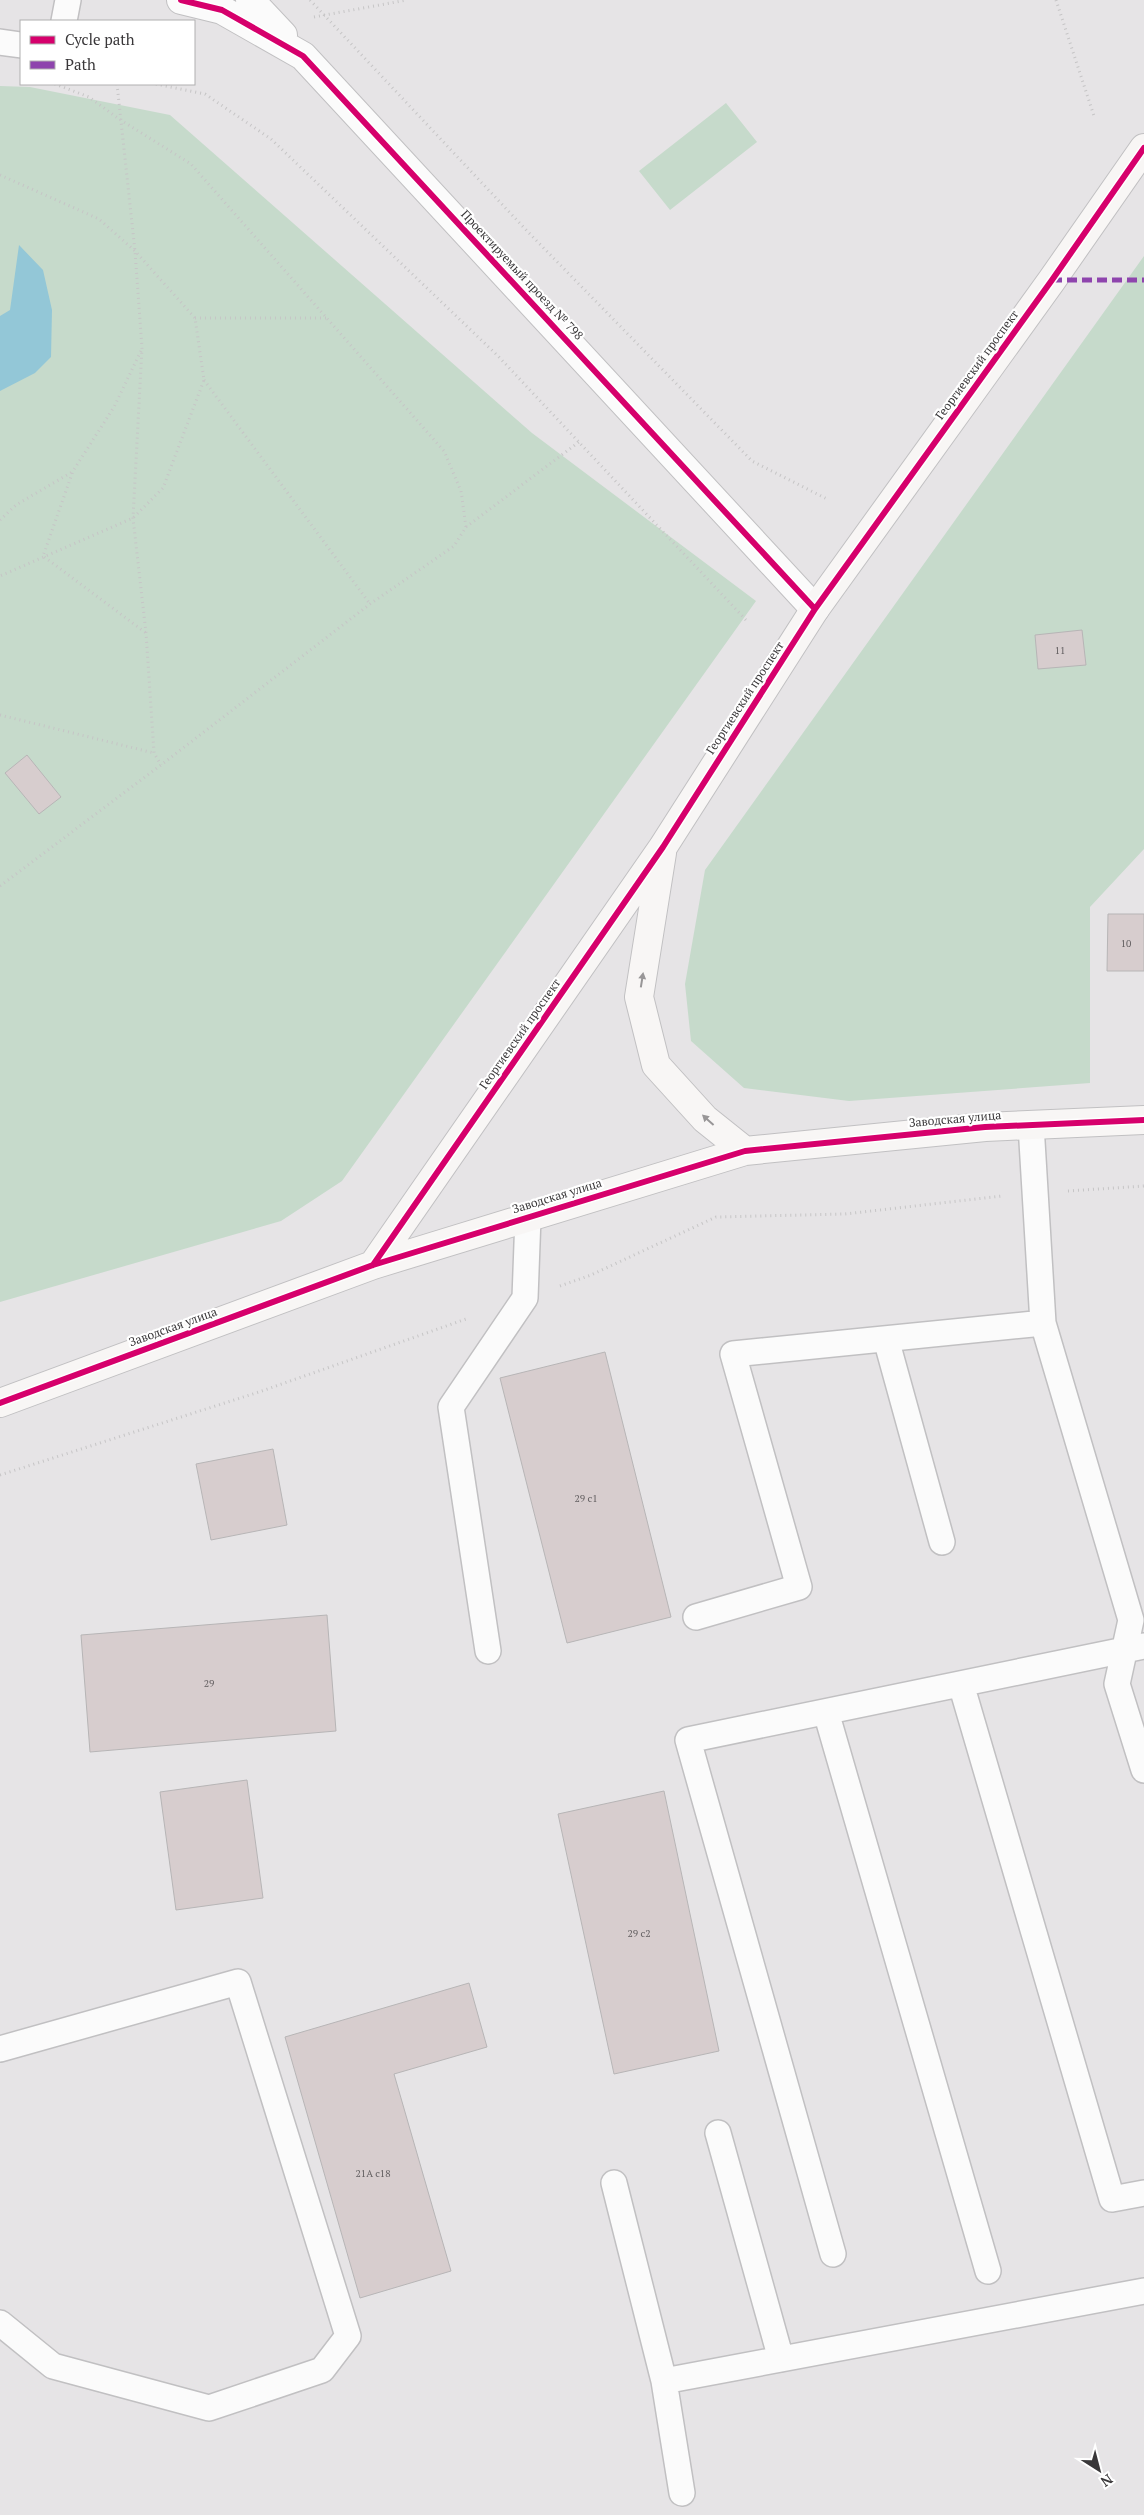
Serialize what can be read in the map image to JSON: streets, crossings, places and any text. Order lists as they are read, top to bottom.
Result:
{
  "streets": {
    "street": ["Проектируемый проезд № 798", "Георгиевский проспект", "Заводская улица"]
  },
  "crossings": [
    ["Проектируемый проезд № 798", "Георгиевский проспект"],
    ["Георгиевский проспект", "Заводская улица"]
  ],
  "house_numbers": [
    "11",
    "10",
    "29 с1",
    "29",
    "29 с2",
    "21А с18"
  ],
  "legend": ["Cycle path", "Path"],
  "north": "bottom right"
}
